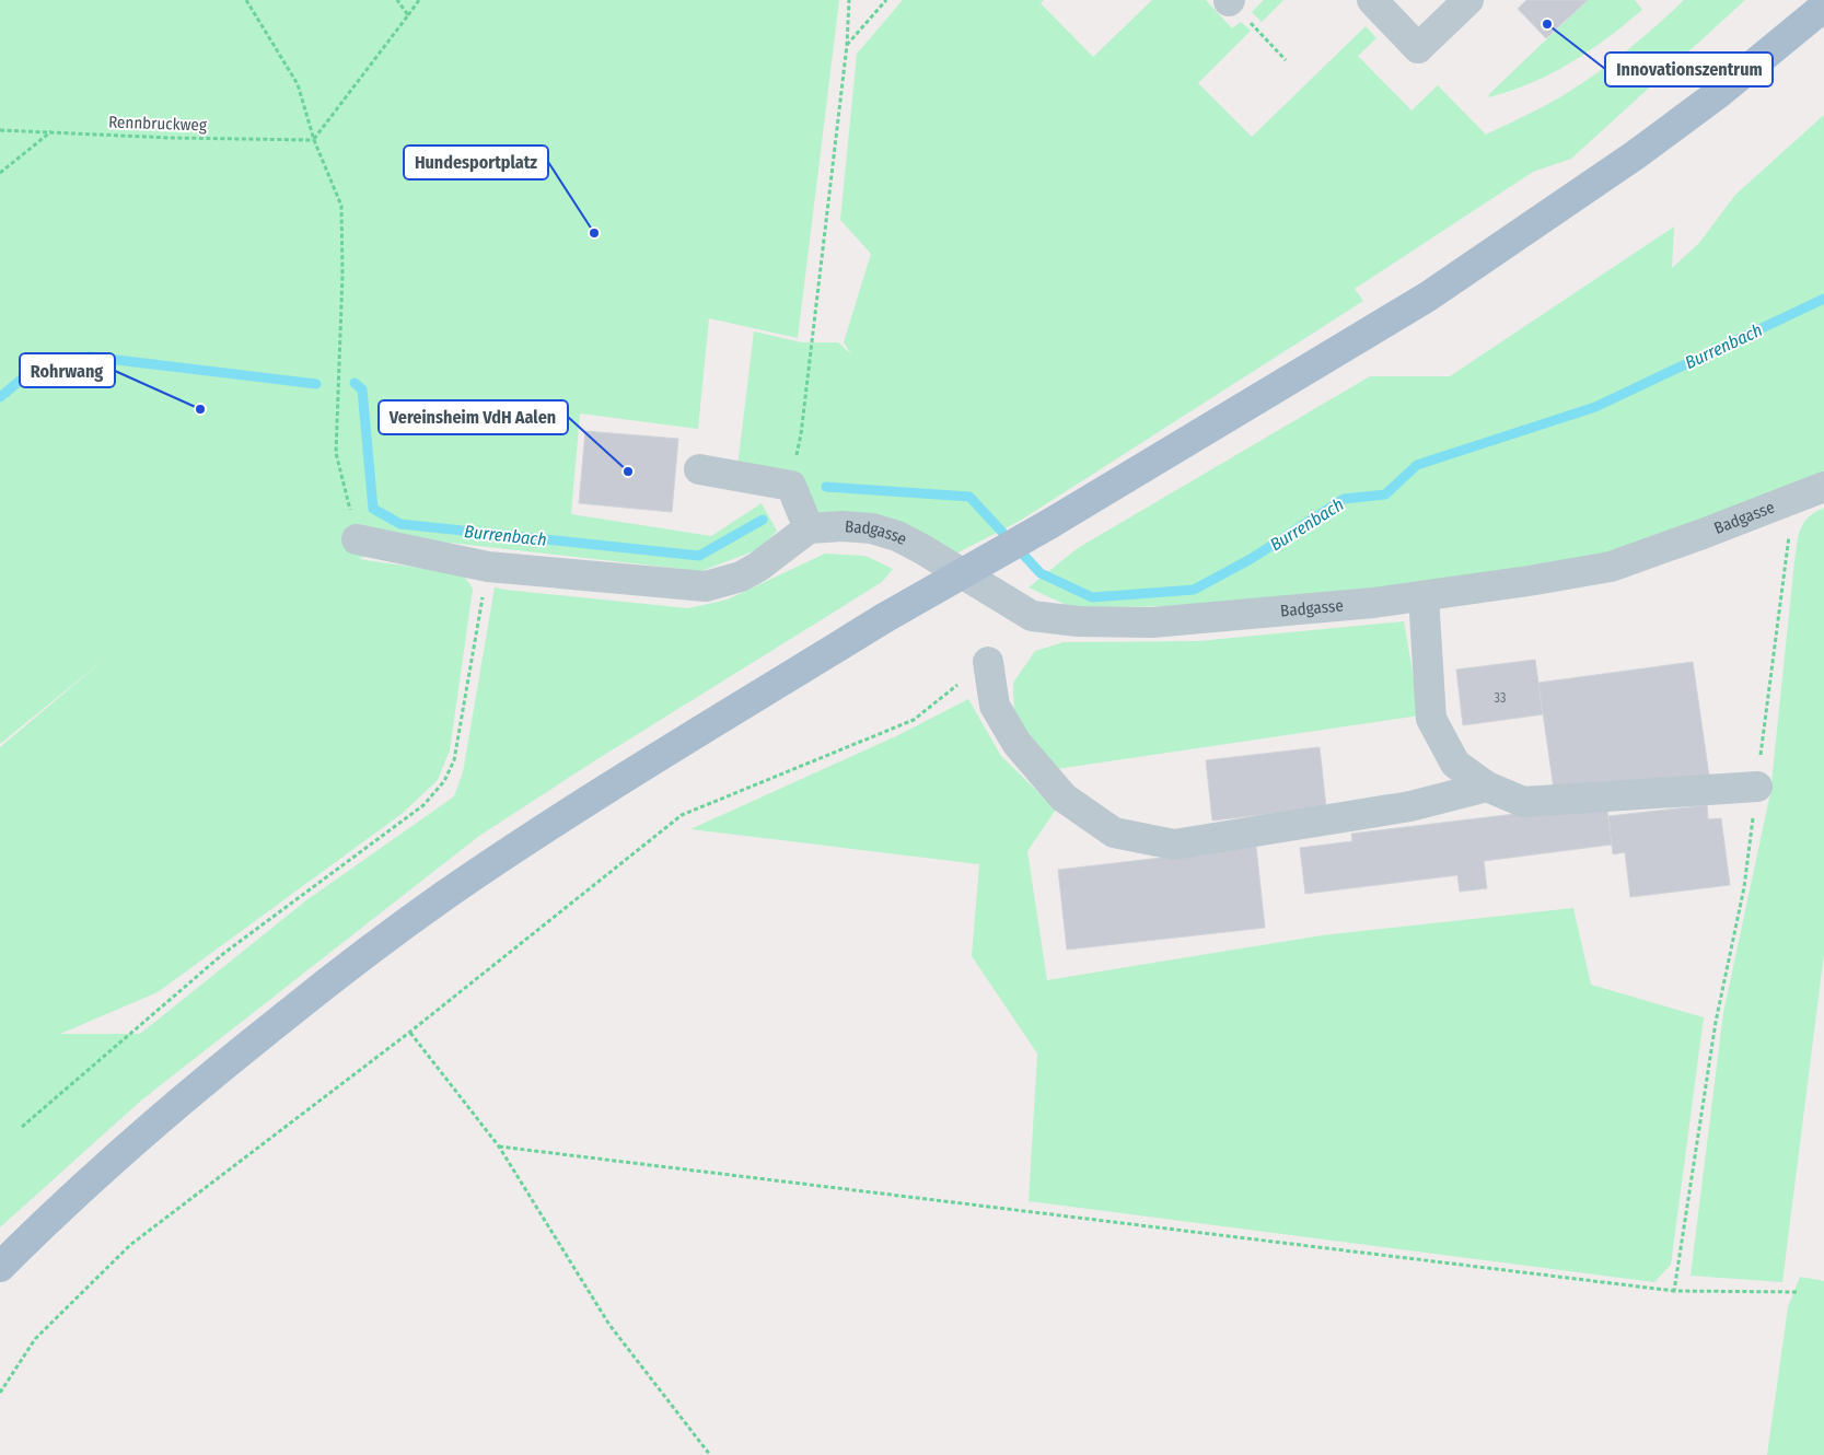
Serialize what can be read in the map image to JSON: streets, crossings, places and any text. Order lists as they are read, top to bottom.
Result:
{
  "streets": {
    "street": ["Badgasse"],
    "path": ["Rennbruckweg"]
  },
  "water": ["Burrenbach"],
  "places": [
    "Innovationszentrum",
    "Hundesportplatz",
    "Rohrwang",
    "Vereinsheim VdH Aalen"
  ],
  "house_numbers": ["33"]
}
